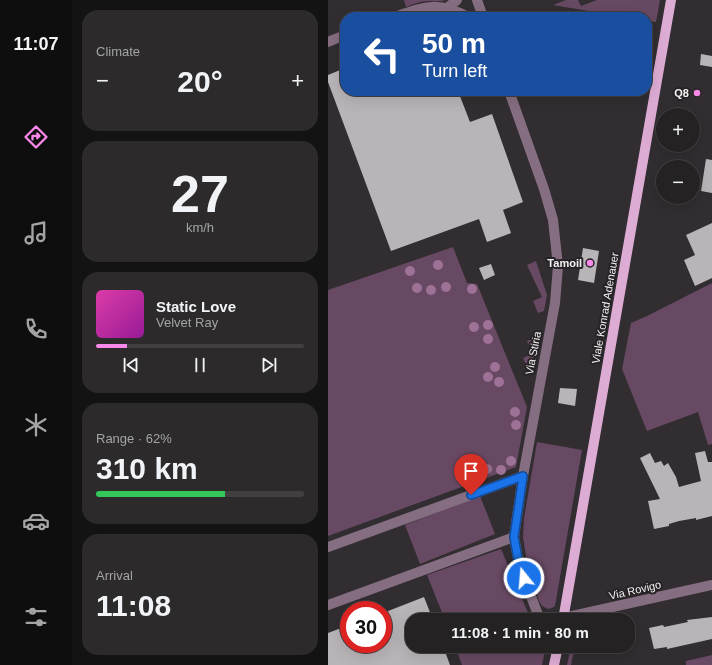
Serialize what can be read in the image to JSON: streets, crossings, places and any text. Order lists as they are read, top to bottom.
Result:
{
  "streets": {
    "main road": ["Viale Konrad Adenauer"],
    "street": ["Via Stiria", "Via Rovigo"]
  },
  "places": ["Q8", "Tamoil"],
  "page": {
    "tabs": "11:07",
    "tile": [
      "Climate",
      ["27", "km/h"],
      ["Range · 62%", "310 km"],
      ["Arrival", "11:08"]
    ],
    "turn": ["50 m", "Turn left"],
    "heat": ["−", "20°", "+"],
    "map_buttons": ["+", "−"],
    "song": ["Static Love", "Velvet Ray"],
    "limit": "30",
    "trip": "11:08 · 1 min · 80 m"
  }
}
